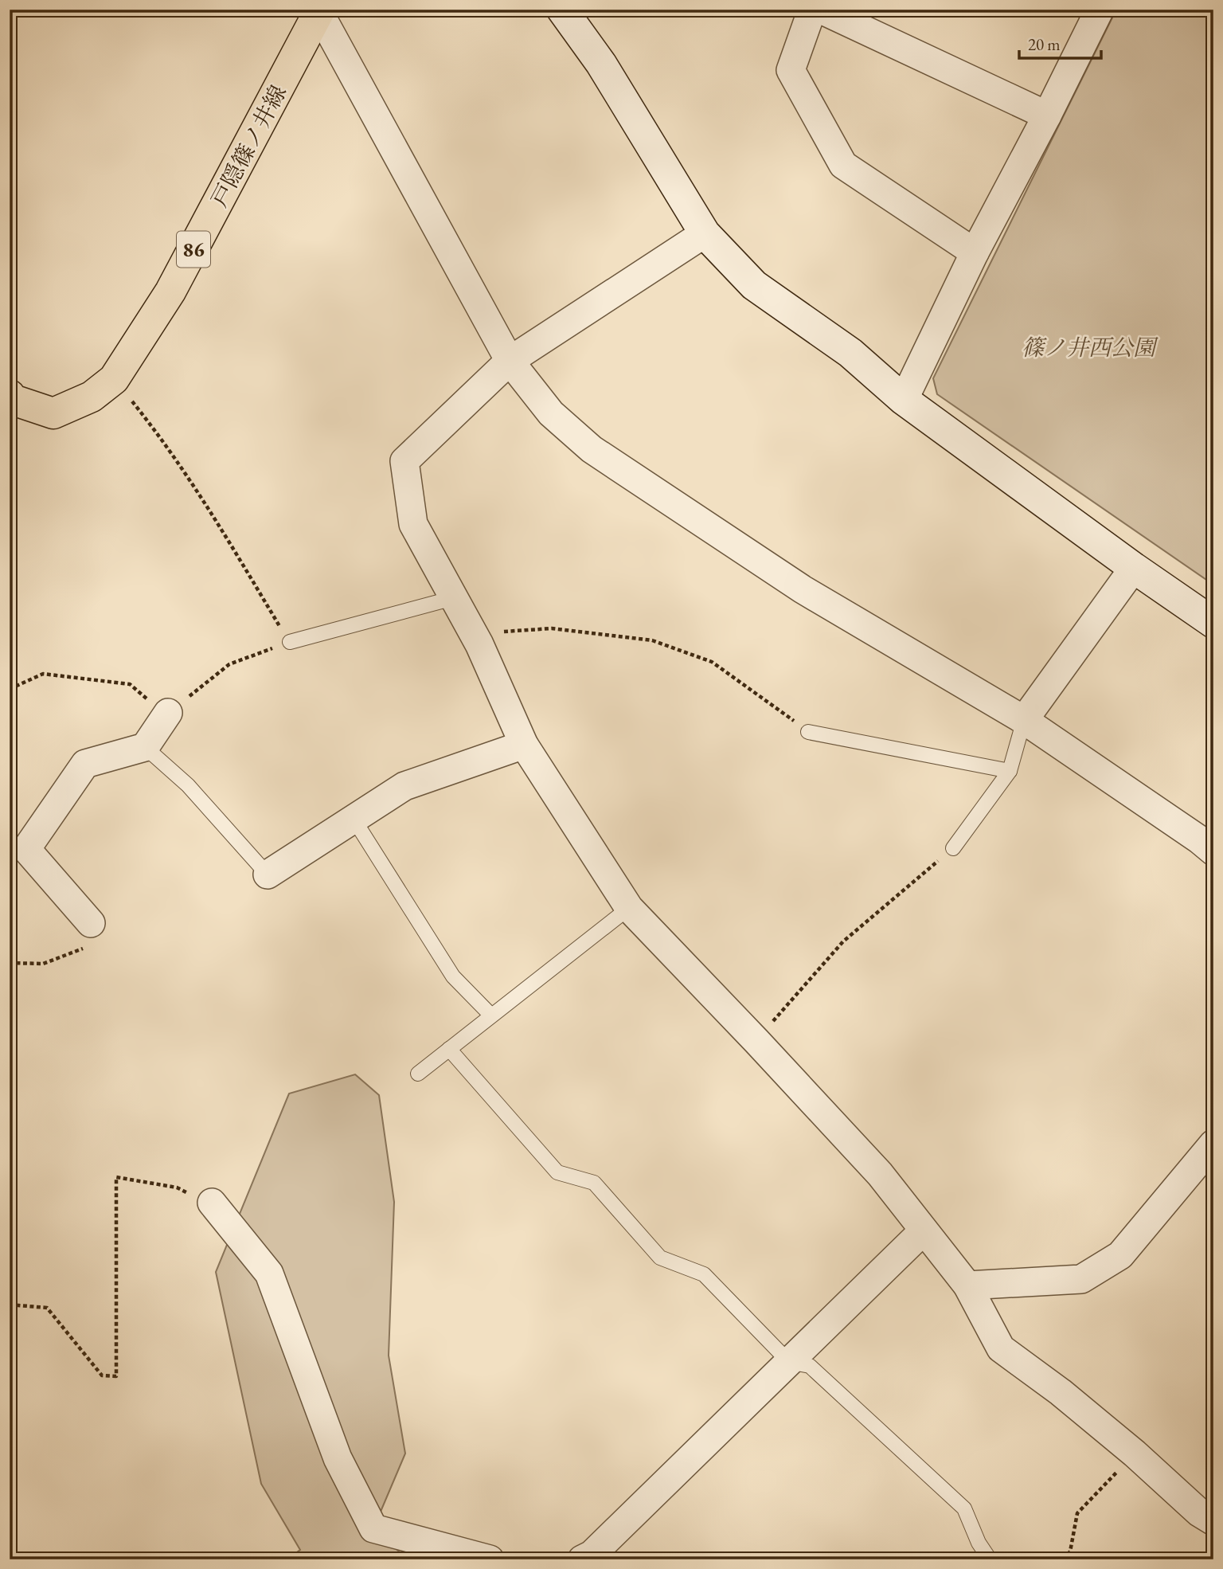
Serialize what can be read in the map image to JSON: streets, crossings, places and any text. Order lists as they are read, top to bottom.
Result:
{
  "streets": {
    "main road": ["戸隠篠ノ井線", "86"]
  },
  "parks": ["篠ノ井西公園"],
  "scale_bar": "20 m"
}
